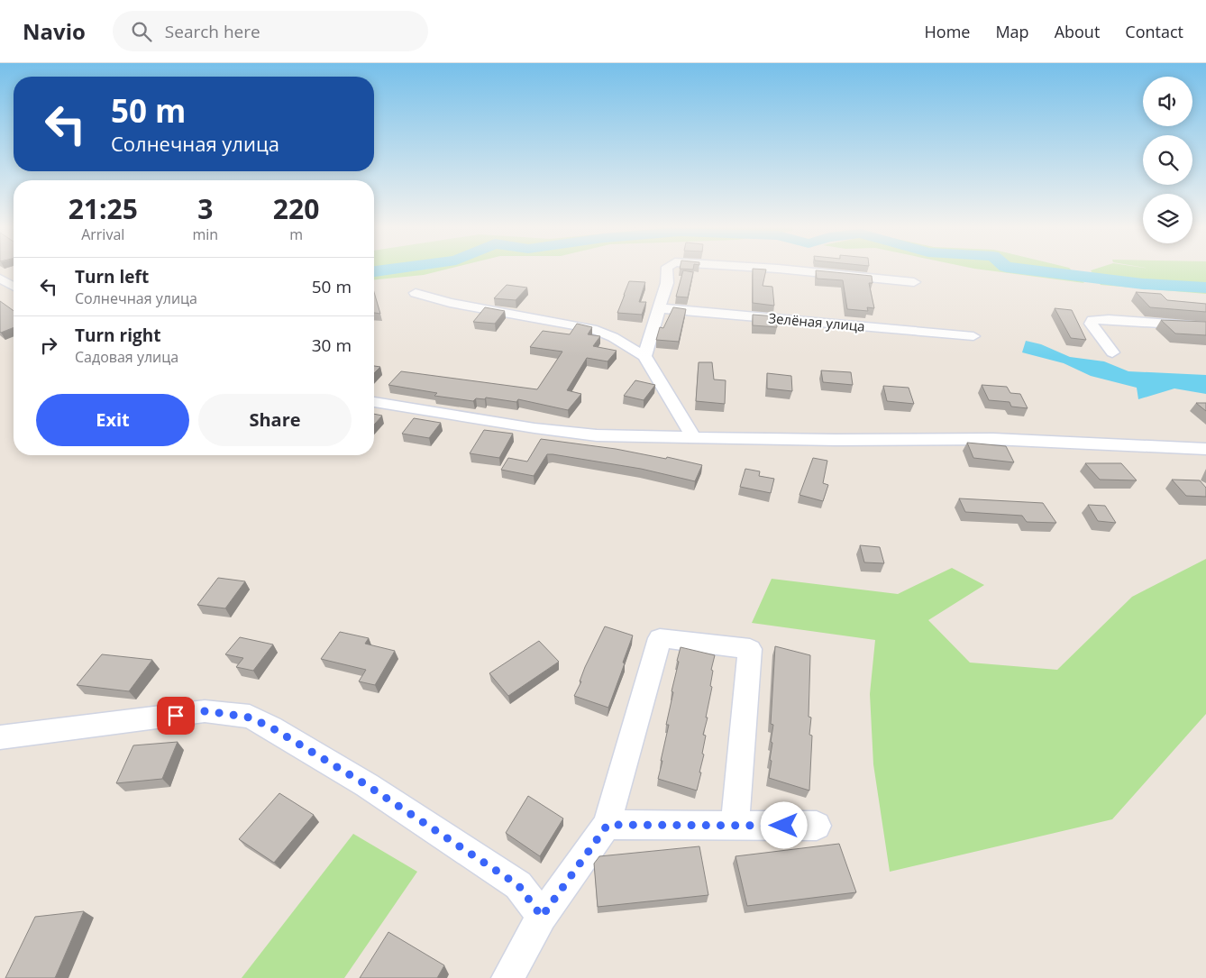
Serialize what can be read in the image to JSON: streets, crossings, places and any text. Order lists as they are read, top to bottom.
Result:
{
  "streets": {
    "street": ["Зелёная улица"]
  },
  "page": {
    "header": "Navio",
    "search": "Search here",
    "nav": [
      "Home",
      "Map",
      "About",
      "Contact"
    ],
    "turn": ["50 m", "Солнечная улица"],
    "eta": [
      "21:25",
      "Arrival",
      "3",
      "min",
      "220",
      "m"
    ],
    "list": [
      {
        "name": "Turn left",
        "note": "Солнечная улица",
        "value": "50 m"
      },
      {
        "name": "Turn right",
        "note": "Садовая улица",
        "value": "30 m"
      }
    ],
    "buttons": ["Exit", "Share"]
  }
}
